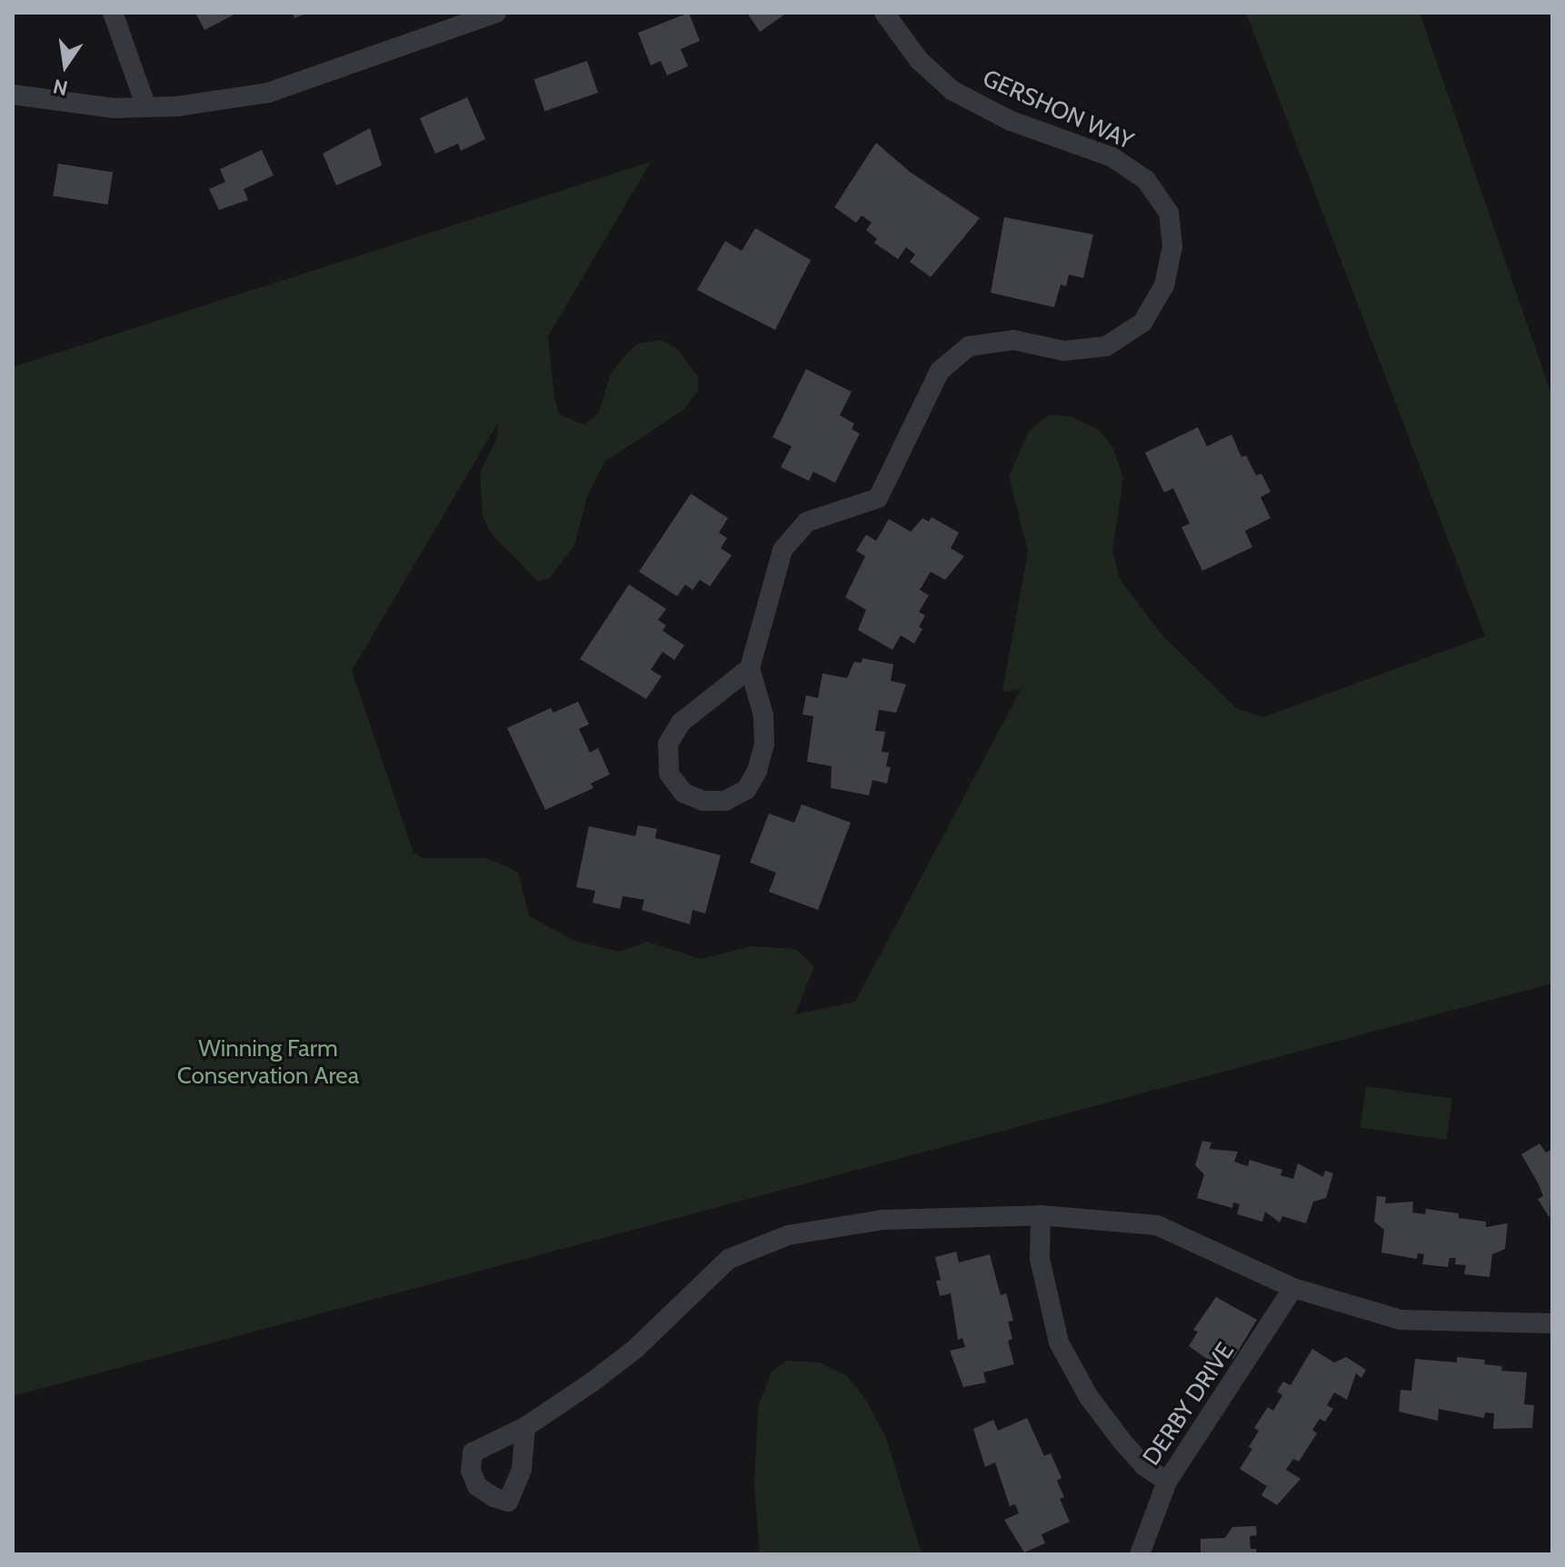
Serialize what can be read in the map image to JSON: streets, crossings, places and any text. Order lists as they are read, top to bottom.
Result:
{
  "streets": {
    "street": ["GERSHON WAY", "DERBY DRIVE"]
  },
  "parks": ["Winning Farm Conservation Area"],
  "north": "bottom"
}
